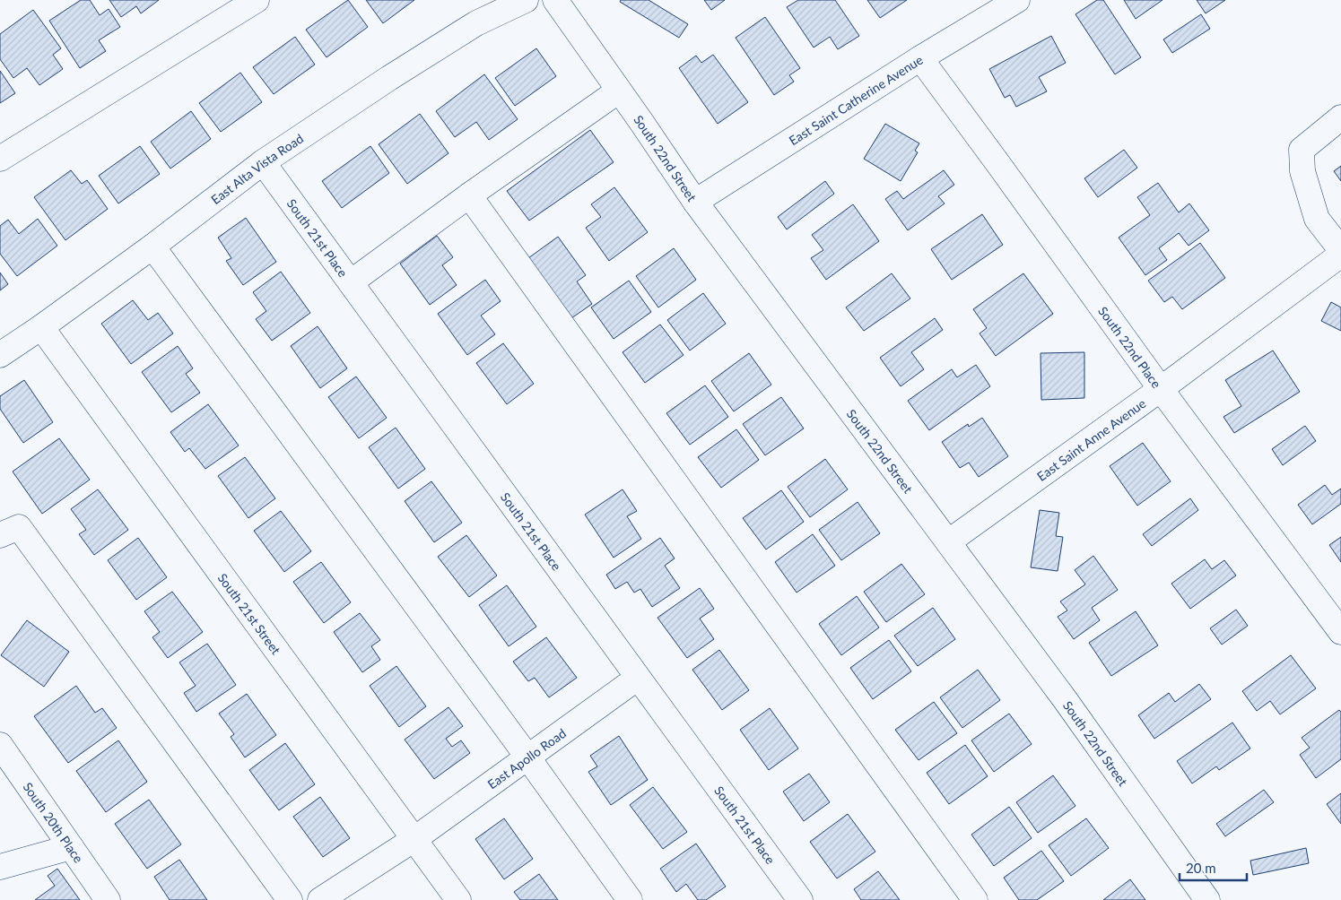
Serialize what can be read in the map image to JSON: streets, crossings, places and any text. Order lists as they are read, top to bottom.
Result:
{
  "streets": {
    "street": [
      "East Saint Catherine Avenue",
      "South 22nd Street",
      "East Alta Vista Road",
      "South 21st Place",
      "South 22nd Place",
      "East Saint Anne Avenue",
      "South 21st Street",
      "East Apollo Road",
      "South 20th Place"
    ]
  },
  "crossings": [
    ["East Saint Catherine Avenue", "South 22nd Street"],
    ["East Saint Catherine Avenue", "South 22nd Place"],
    ["South 22nd Street", "East Saint Anne Avenue"],
    ["East Alta Vista Road", "South 21st Place"],
    ["East Alta Vista Road", "South 21st Street"],
    ["South 21st Place", "East Apollo Road"],
    ["South 22nd Place", "East Saint Anne Avenue"],
    ["South 21st Street", "East Apollo Road"]
  ],
  "scale_bar": "20 m"
}
